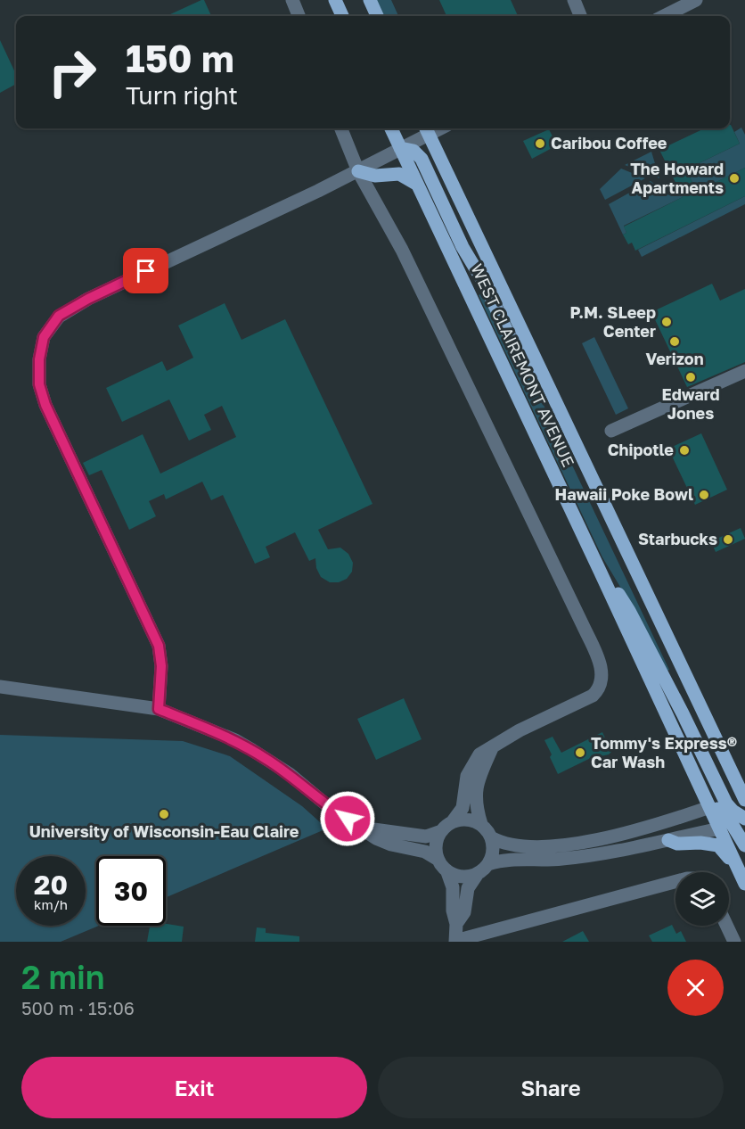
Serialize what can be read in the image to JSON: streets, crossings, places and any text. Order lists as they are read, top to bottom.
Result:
{
  "streets": {
    "main road": ["WEST CLAIREMONT AVENUE"]
  },
  "places": [
    "Caribou Coffee",
    "The Howard Apartments",
    "P.M. SLeep Center",
    "Verizon",
    "Edward Jones",
    "Chipotle",
    "Hawaii Poke Bowl",
    "Starbucks",
    "Tommy's Express® Car Wash",
    "University of Wisconsin-Eau Claire"
  ],
  "page": {
    "turn": ["150 m", "Turn right"],
    "speed": "20 km/h",
    "limit": "30",
    "heading": ["2 min", "500 m · 15:06"],
    "buttons": ["Exit", "Share"]
  }
}
